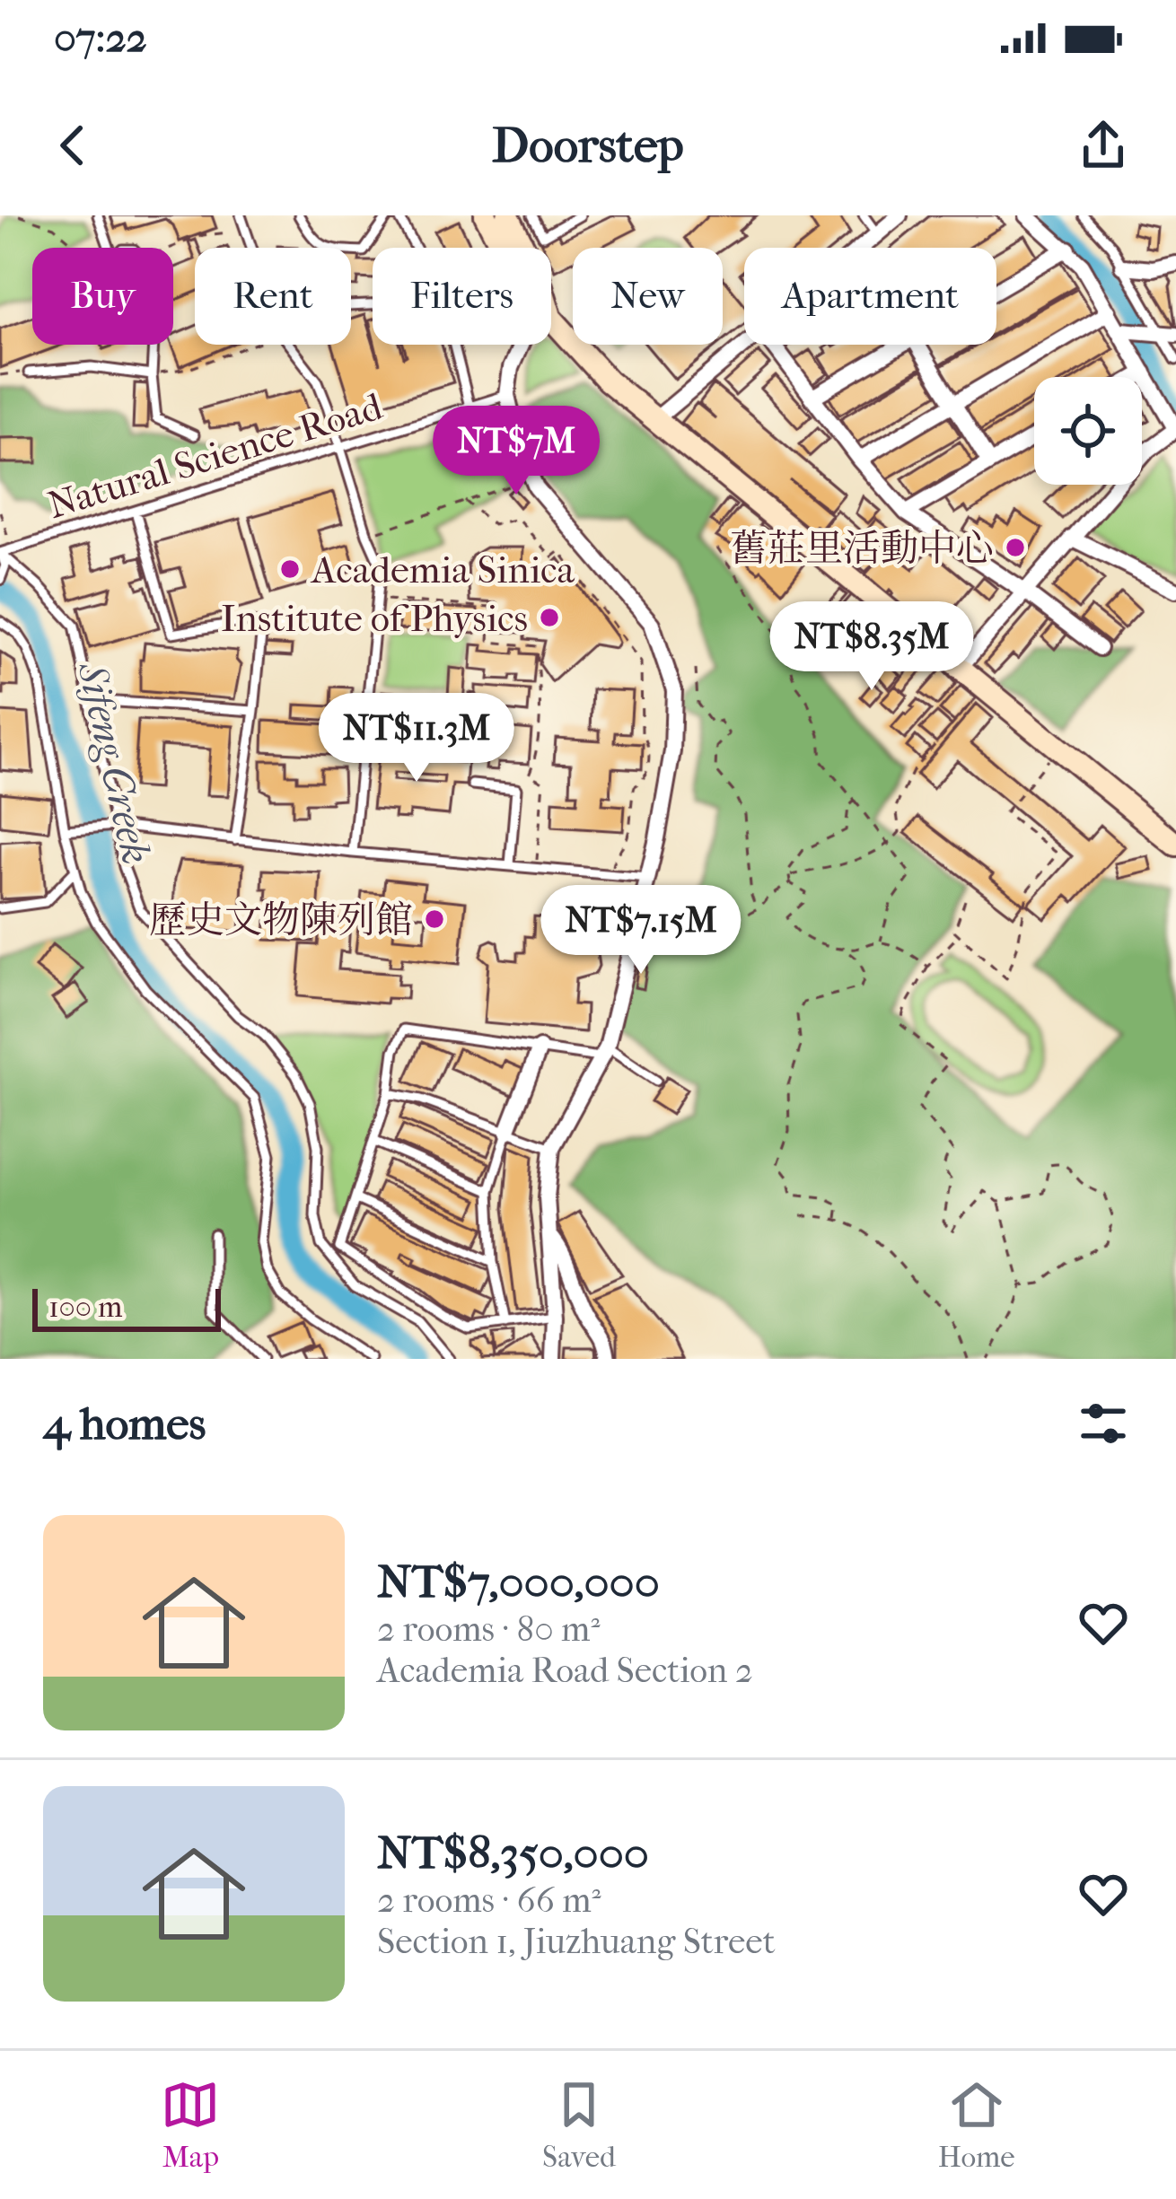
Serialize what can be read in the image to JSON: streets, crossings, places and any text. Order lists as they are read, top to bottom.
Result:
{
  "streets": {
    "lane": ["Natural Science Road"]
  },
  "water": ["Sifeng Creek"],
  "places": [
    "舊莊里活動中心",
    "Academia Sinica",
    "Institute of Physics",
    "歷史文物陳列館"
  ],
  "scale_bar": "100 m",
  "page": {
    "status": "07:22",
    "header": "Doorstep",
    "chip": [
      "Buy",
      "Rent",
      "Filters",
      "New",
      "Apartment"
    ],
    "price": [
      "NT$7M",
      "NT$8.35M",
      "NT$11.3M",
      "NT$7.15M"
    ],
    "scale": "100 m",
    "heading": "4 homes",
    "list": [
      {
        "name": "NT$7,000,000",
        "note": "2 rooms · 80 m² · Academia Road Section 2"
      },
      {
        "name": "NT$8,350,000",
        "note": "2 rooms · 66 m² · Section 1, Jiuzhuang Street"
      }
    ],
    "tabs": ["Map", "Saved", "Home"]
  }
}
